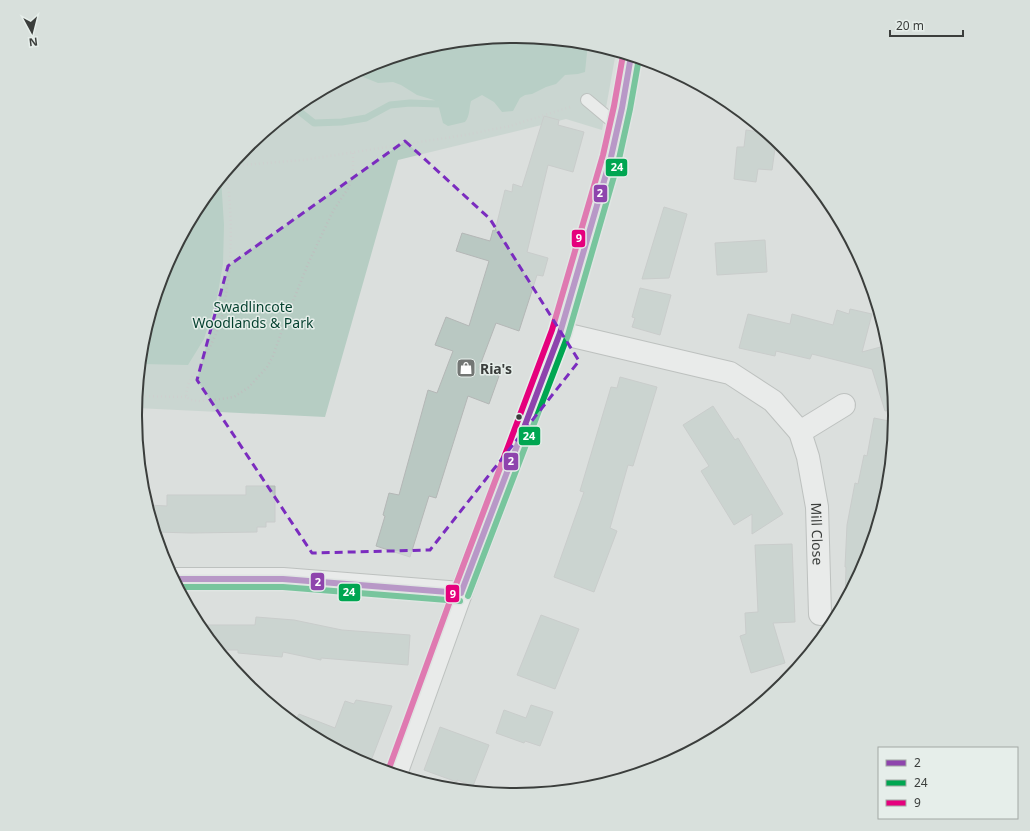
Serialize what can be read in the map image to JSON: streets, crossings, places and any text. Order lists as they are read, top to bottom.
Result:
{
  "streets": {
    "street": ["Mill Close"]
  },
  "parks": ["Swadlincote Woodlands & Park"],
  "places": {
    "shop": ["Ria's"]
  },
  "lines": ["transit line 9", "transit line 2", "transit line 24"],
  "legend": ["2", "24", "9"],
  "scale_bar": "20 m",
  "north": "bottom"
}
